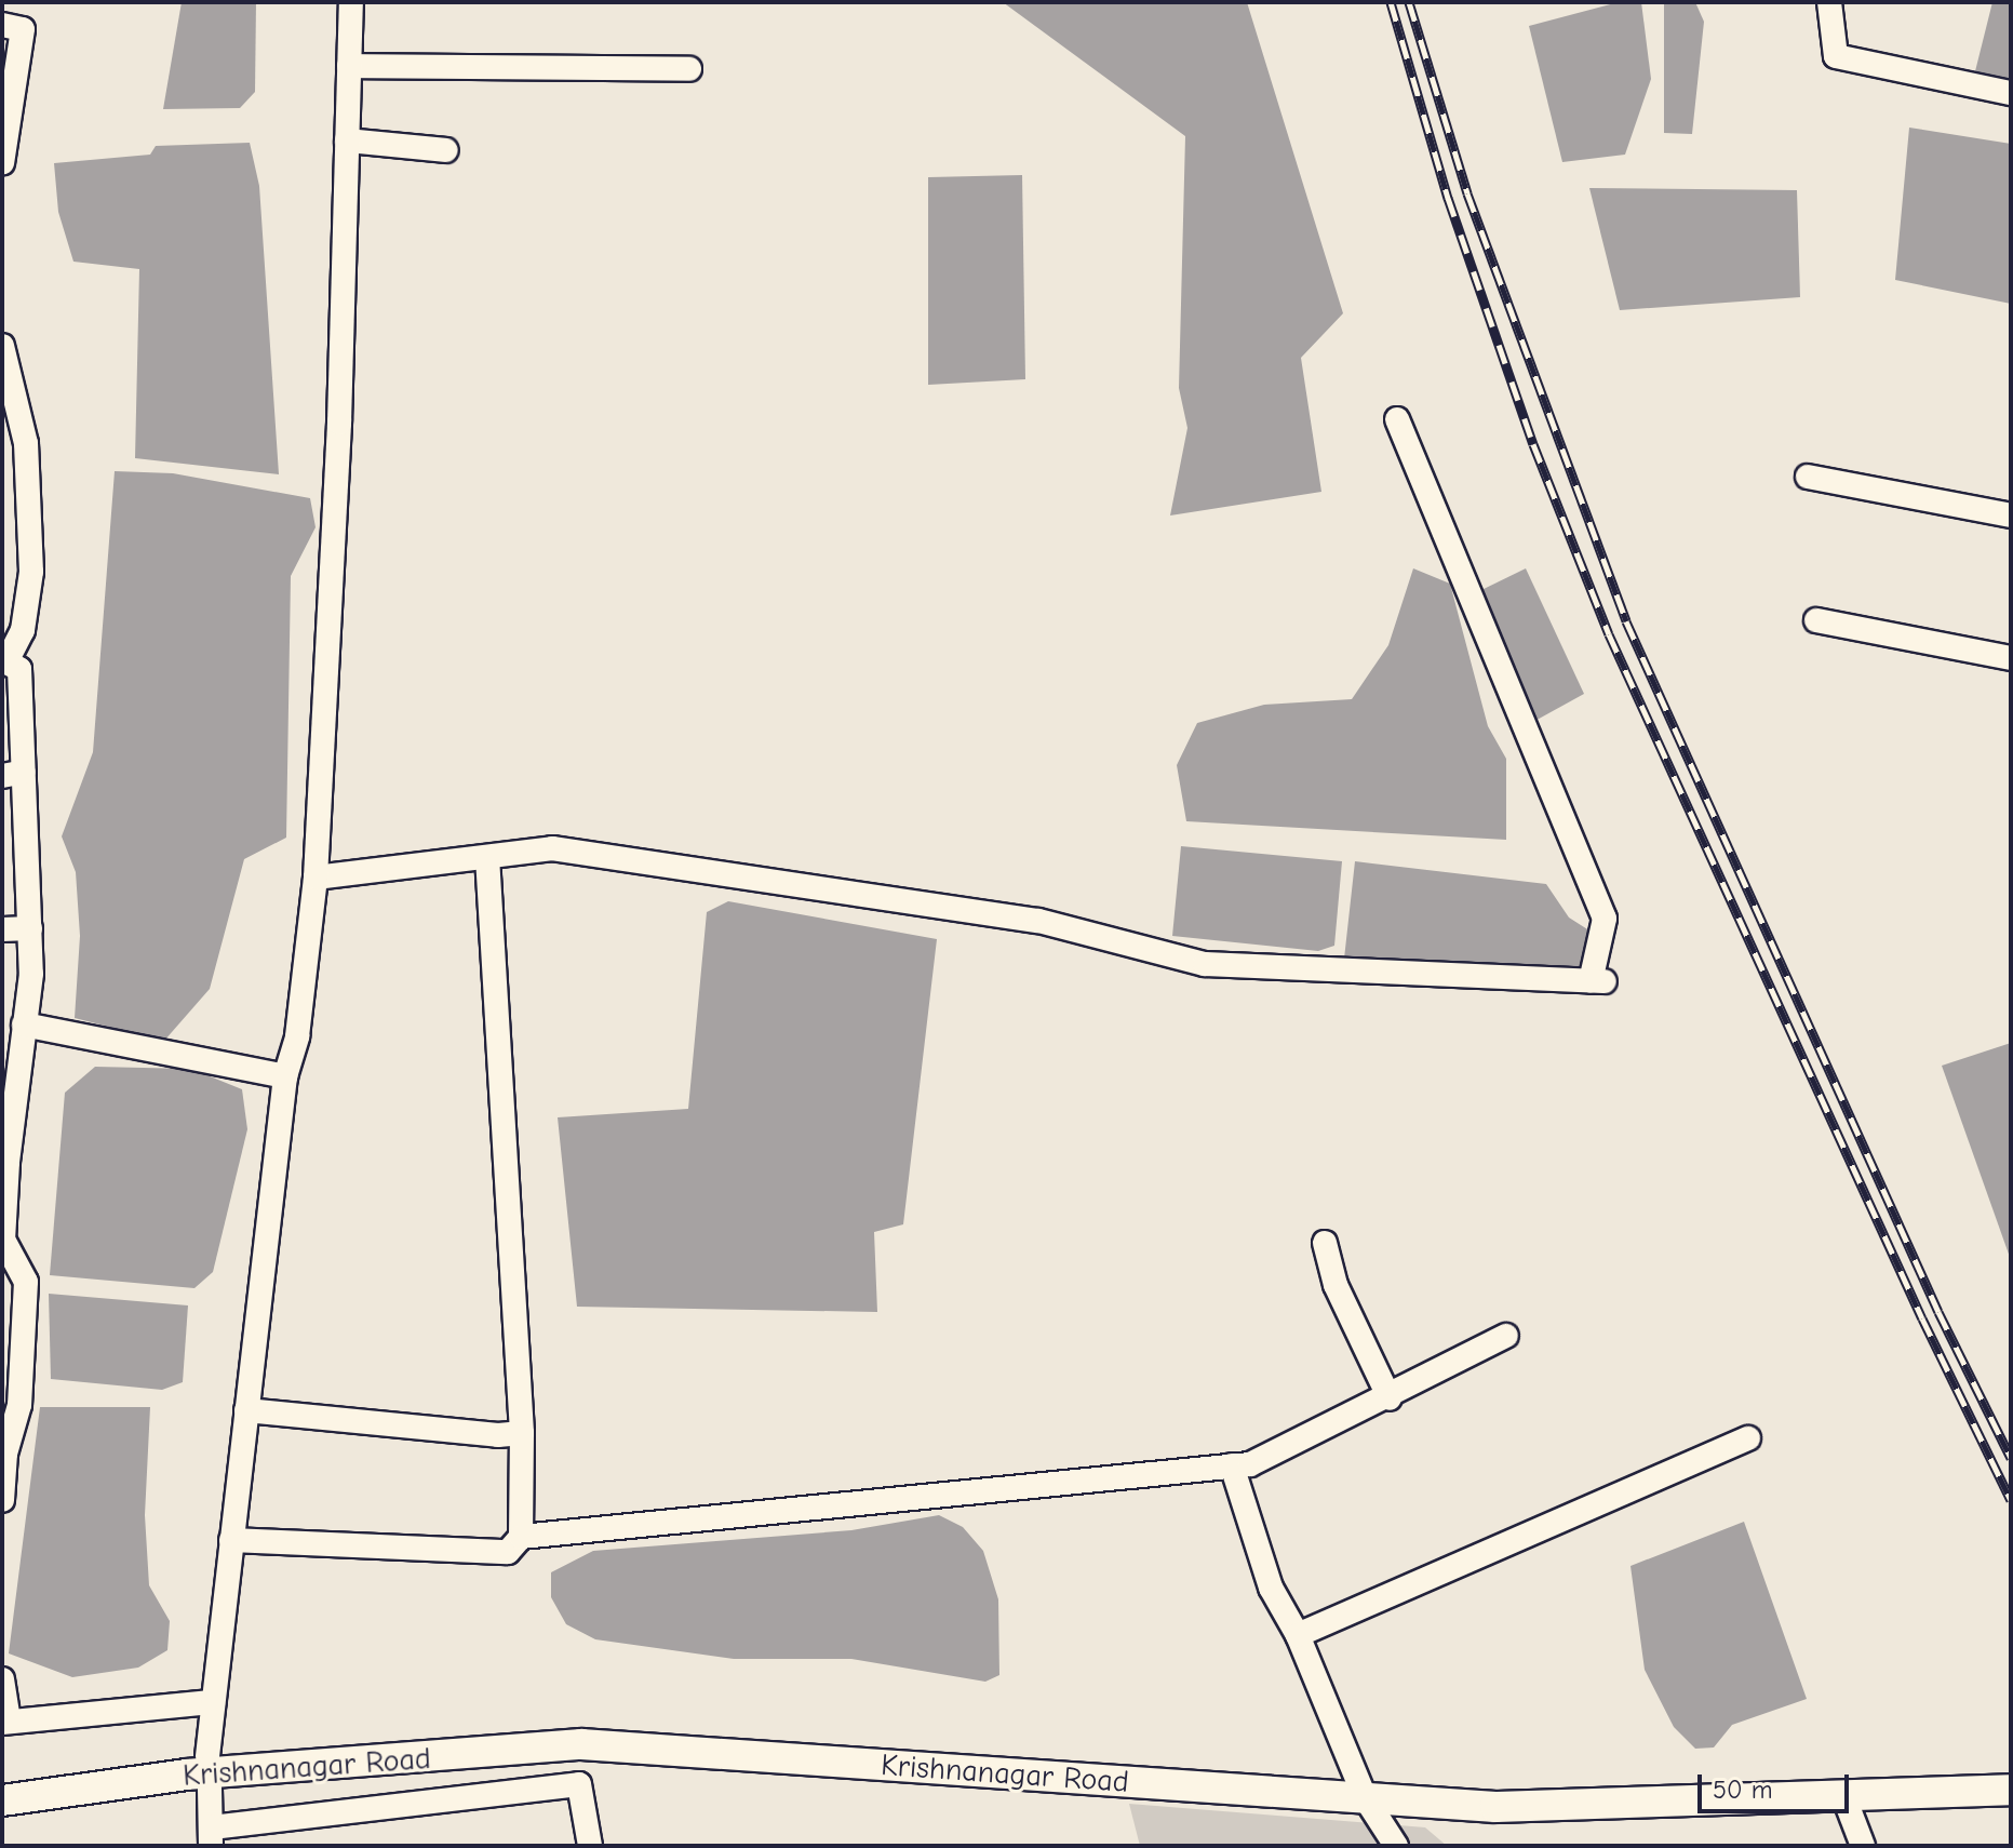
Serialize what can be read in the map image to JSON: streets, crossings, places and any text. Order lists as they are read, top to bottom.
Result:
{
  "streets": {
    "main road": ["Krishnanagar Road"]
  },
  "scale_bar": "50 m"
}
